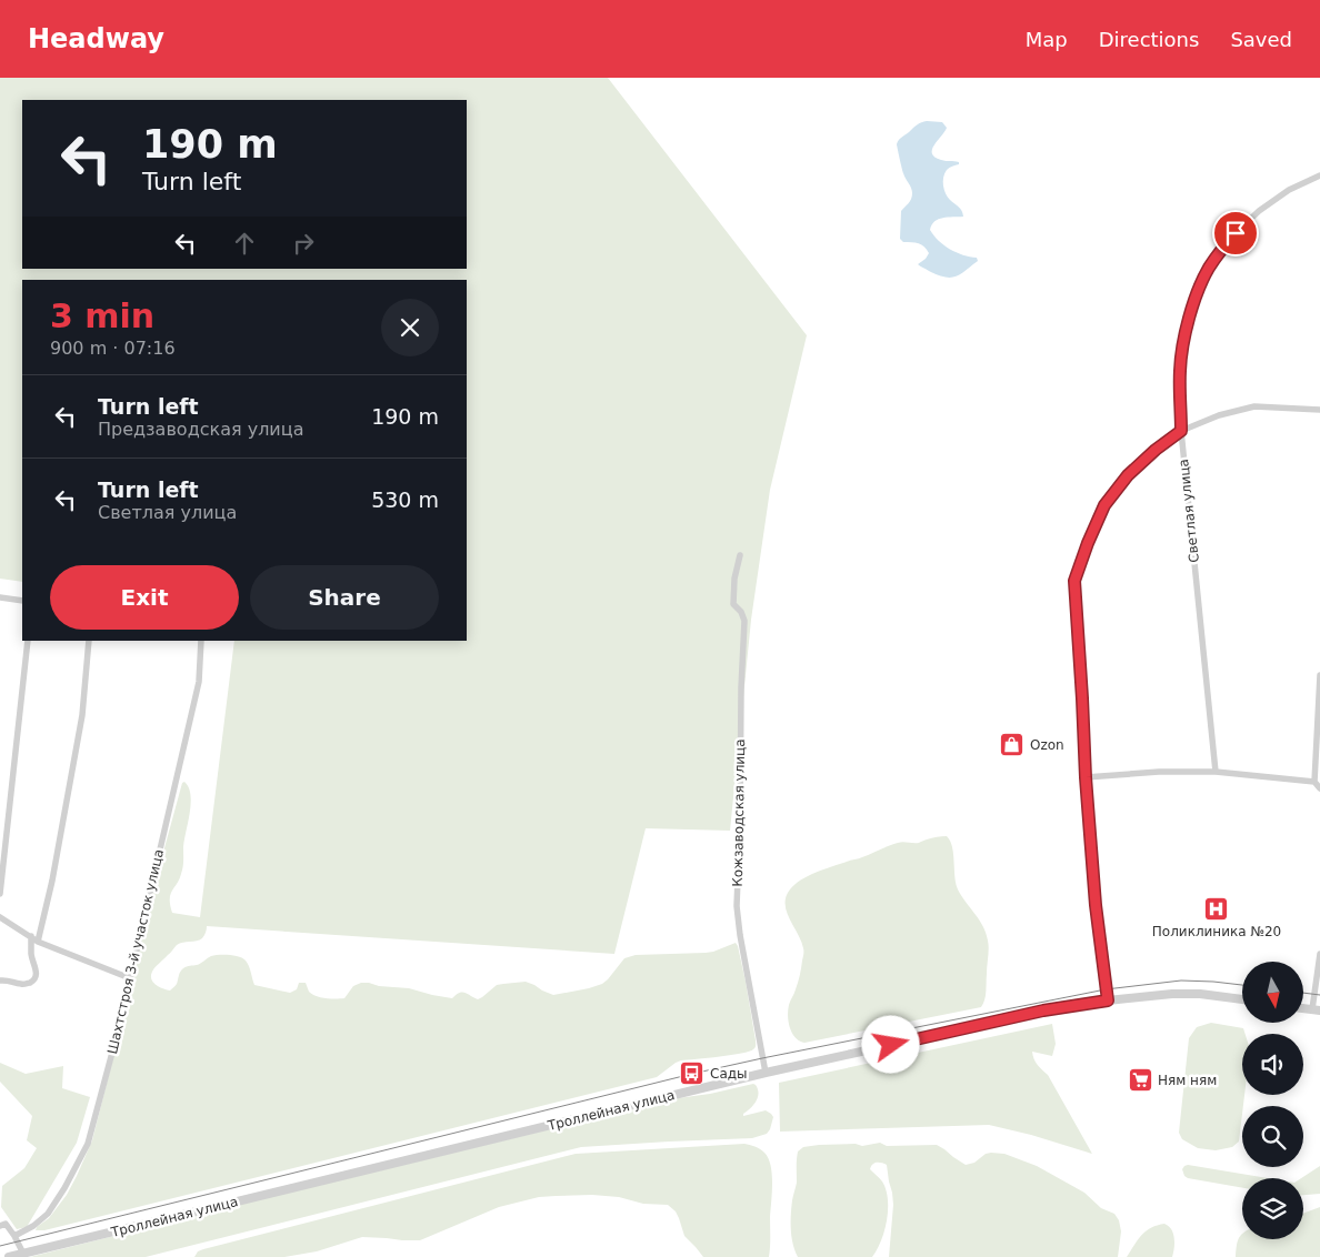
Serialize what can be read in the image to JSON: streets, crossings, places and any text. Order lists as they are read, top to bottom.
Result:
{
  "streets": {
    "street": [
      "Светлая улица",
      "Кожзаводская улица",
      "Шахтстроя 3-й участок улица",
      "Троллейная улица"
    ]
  },
  "crossings": [
    ["Кожзаводская улица", "Троллейная улица"]
  ],
  "places": {
    "shop": ["Ozon"],
    "hospital": ["Поликлиника №20"],
    "bus stop": ["Сады"],
    "supermarket": ["Ням ням"]
  },
  "north": "bottom",
  "page": {
    "header": "Headway",
    "nav": ["Map", "Directions", "Saved"],
    "turn": ["190 m", "Turn left"],
    "heading": ["3 min", "900 m · 07:16"],
    "list": [
      {
        "name": "Turn left",
        "note": "Предзаводская улица",
        "value": "190 m"
      },
      {
        "name": "Turn left",
        "note": "Светлая улица",
        "value": "530 m"
      }
    ],
    "buttons": ["Exit", "Share"]
  }
}
